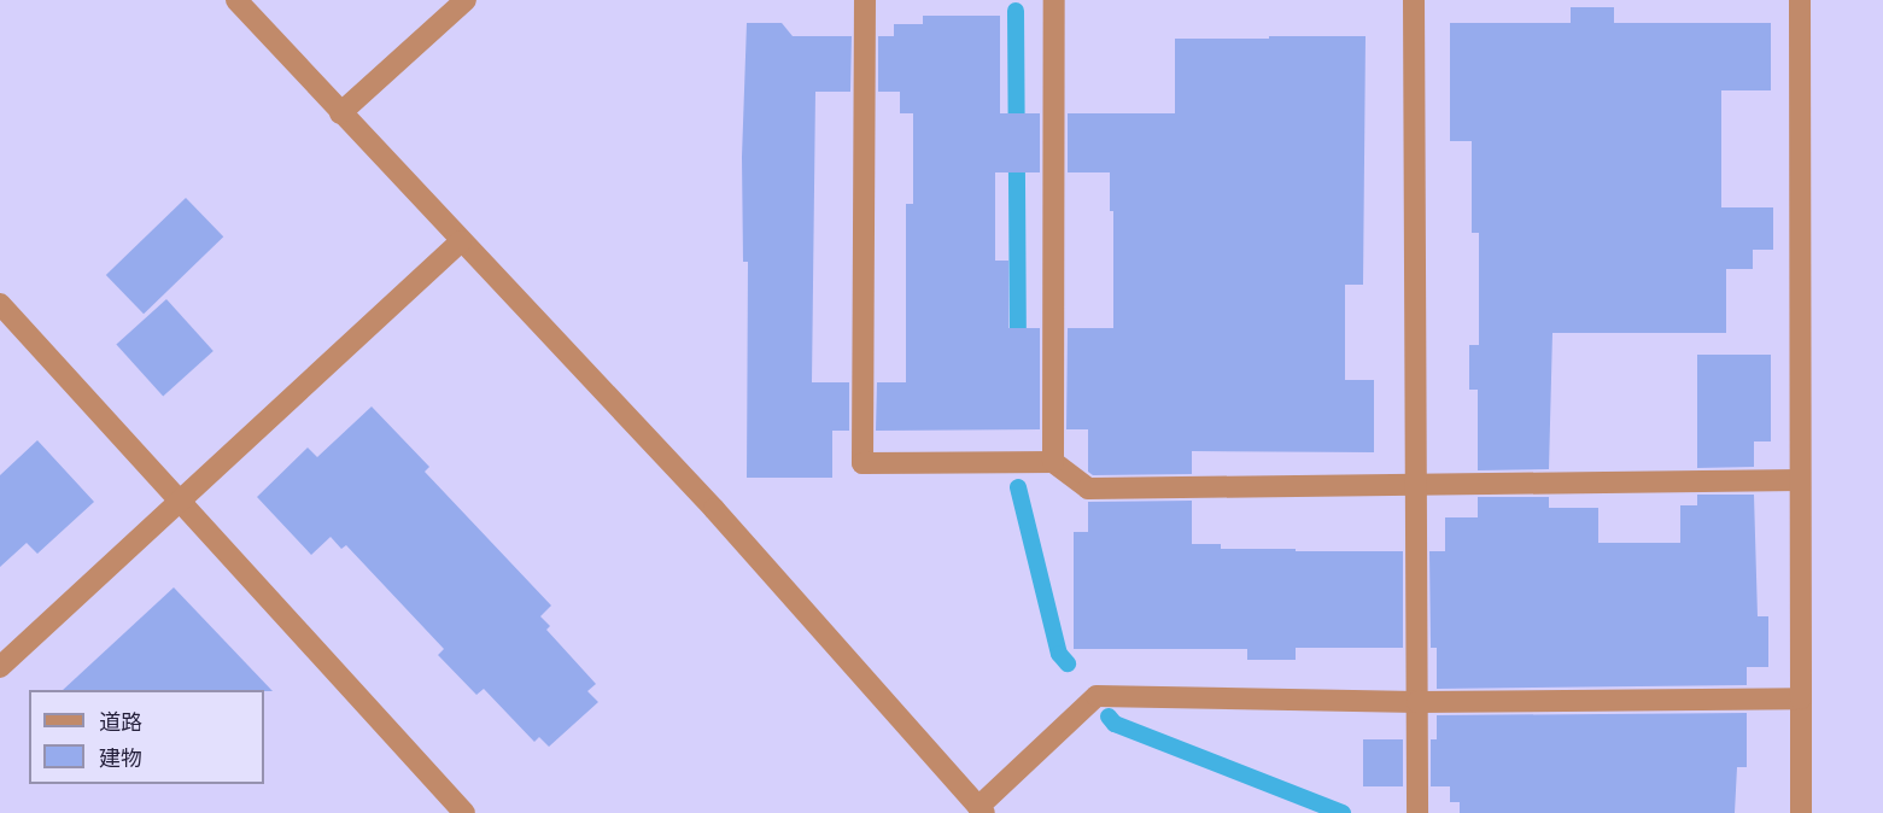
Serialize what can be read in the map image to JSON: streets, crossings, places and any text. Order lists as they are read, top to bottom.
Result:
{
  "legend": ["道路", "建物"]
}
